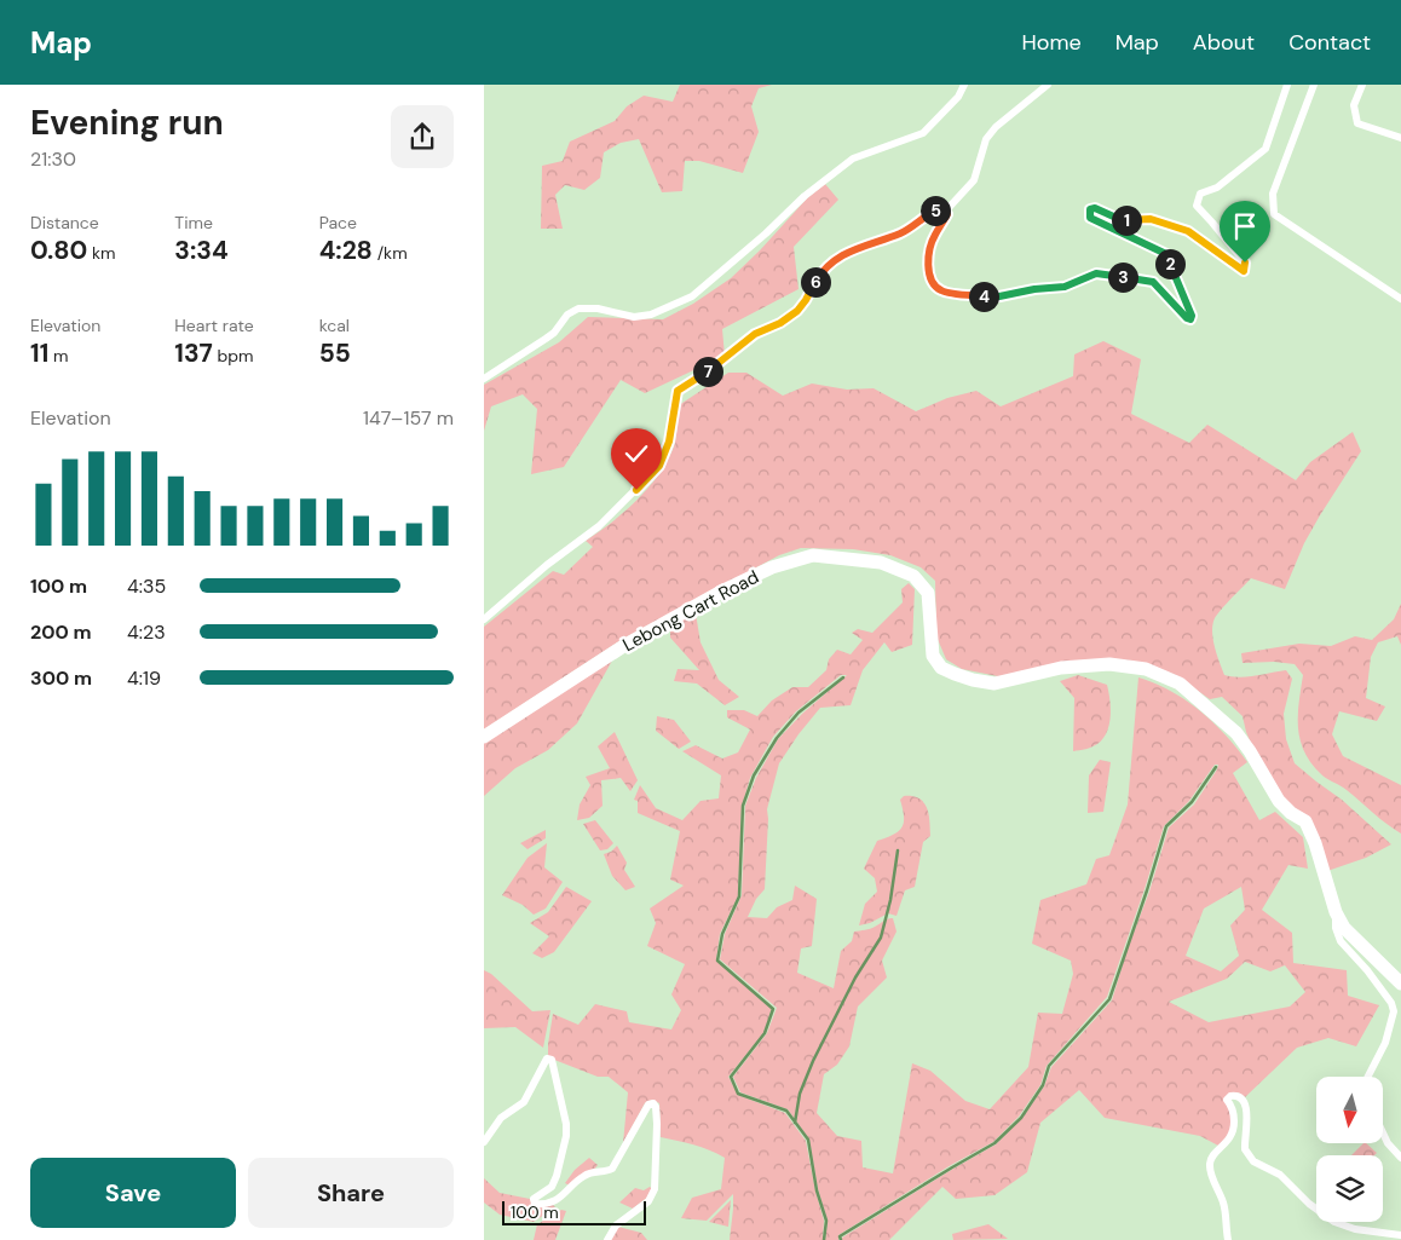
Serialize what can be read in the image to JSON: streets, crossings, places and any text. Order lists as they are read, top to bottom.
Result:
{
  "streets": {
    "highway": ["Lebong Cart Road"]
  },
  "scale_bar": "100 m",
  "north": "bottom",
  "page": {
    "header": "Map",
    "nav": [
      "Home",
      "Map",
      "About",
      "Contact"
    ],
    "heading": ["Evening run", "21:30"],
    "stats": [
      ["Distance", "0.80 km"],
      ["Time", "3:34"],
      ["Pace", "4:28 /km"],
      ["Elevation", "11 m"],
      ["Heart rate", "137 bpm"],
      ["kcal", "55"]
    ],
    "pins": [
      "5",
      "1",
      "2",
      "3",
      "6",
      "4",
      "7"
    ],
    "chart": ["Elevation", "147–157 m"],
    "list": [
      {
        "name": "100 m",
        "note": "4:35"
      },
      {
        "name": "200 m",
        "note": "4:23"
      },
      {
        "name": "300 m",
        "note": "4:19"
      }
    ],
    "buttons": ["Save", "Share"],
    "scale": "100 m"
  }
}
